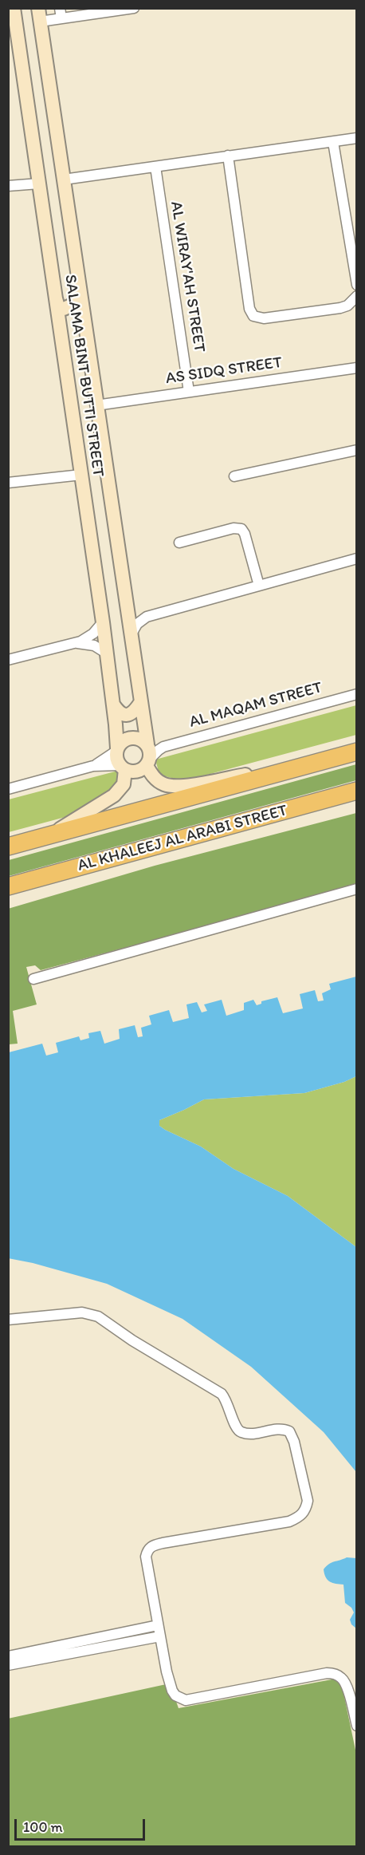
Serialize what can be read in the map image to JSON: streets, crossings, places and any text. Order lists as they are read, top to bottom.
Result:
{
  "streets": {
    "highway": ["AL KHALEEJ AL ARABI STREET"],
    "main road": ["SALAMA BINT BUTTI STREET"],
    "street": ["AL WIRAY'AH STREET", "AS SIDQ STREET", "AL MAQAM STREET"]
  },
  "crossings": [
    ["AL WIRAY'AH STREET", "AS SIDQ STREET"],
    ["AS SIDQ STREET", "SALAMA BINT BUTTI STREET"],
    ["SALAMA BINT BUTTI STREET", "AL MAQAM STREET"]
  ],
  "scale_bar": "100 m"
}
